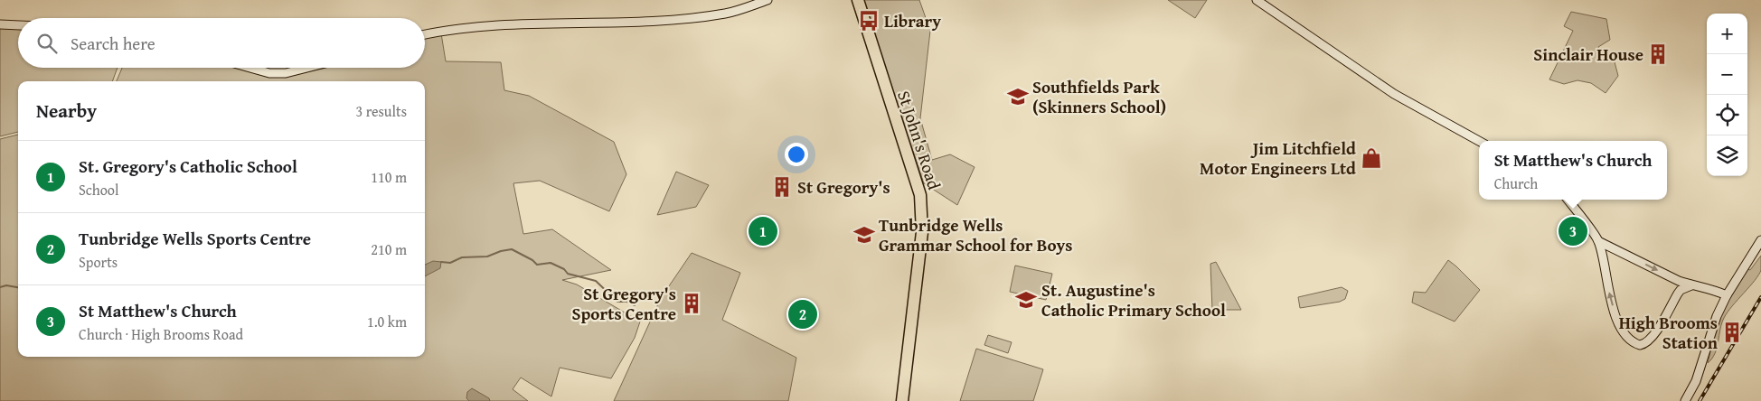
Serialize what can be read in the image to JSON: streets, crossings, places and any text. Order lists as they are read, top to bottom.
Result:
{
  "streets": {
    "highway": ["St John's Road"]
  },
  "places": {
    "bus stop": ["Library"],
    "building": [
      "Sinclair House",
      "St Gregory's",
      "St Gregory's Sports Centre",
      "High Brooms Station"
    ],
    "school or university": ["Southfields Park (Skinners School)", "Tunbridge Wells Grammar School for Boys", "St. Augustine's Catholic Primary School"],
    "shop": ["Jim Litchfield Motor Engineers Ltd"]
  },
  "page": {
    "map_buttons": ["+", "−"],
    "search": "Search here",
    "heading": ["Nearby", "3 results"],
    "list": [
      {
        "mark": "1",
        "name": "St. Gregory's Catholic School",
        "note": "School",
        "value": "110 m"
      },
      {
        "mark": "2",
        "name": "Tunbridge Wells Sports Centre",
        "note": "Sports",
        "value": "210 m"
      },
      {
        "mark": "3",
        "name": "St Matthew's Church",
        "note": "Church · High Brooms Road",
        "value": "1.0 km"
      }
    ],
    "popup": ["St Matthew's Church", "Church"],
    "pins": ["1", "3", "2"]
  }
}
